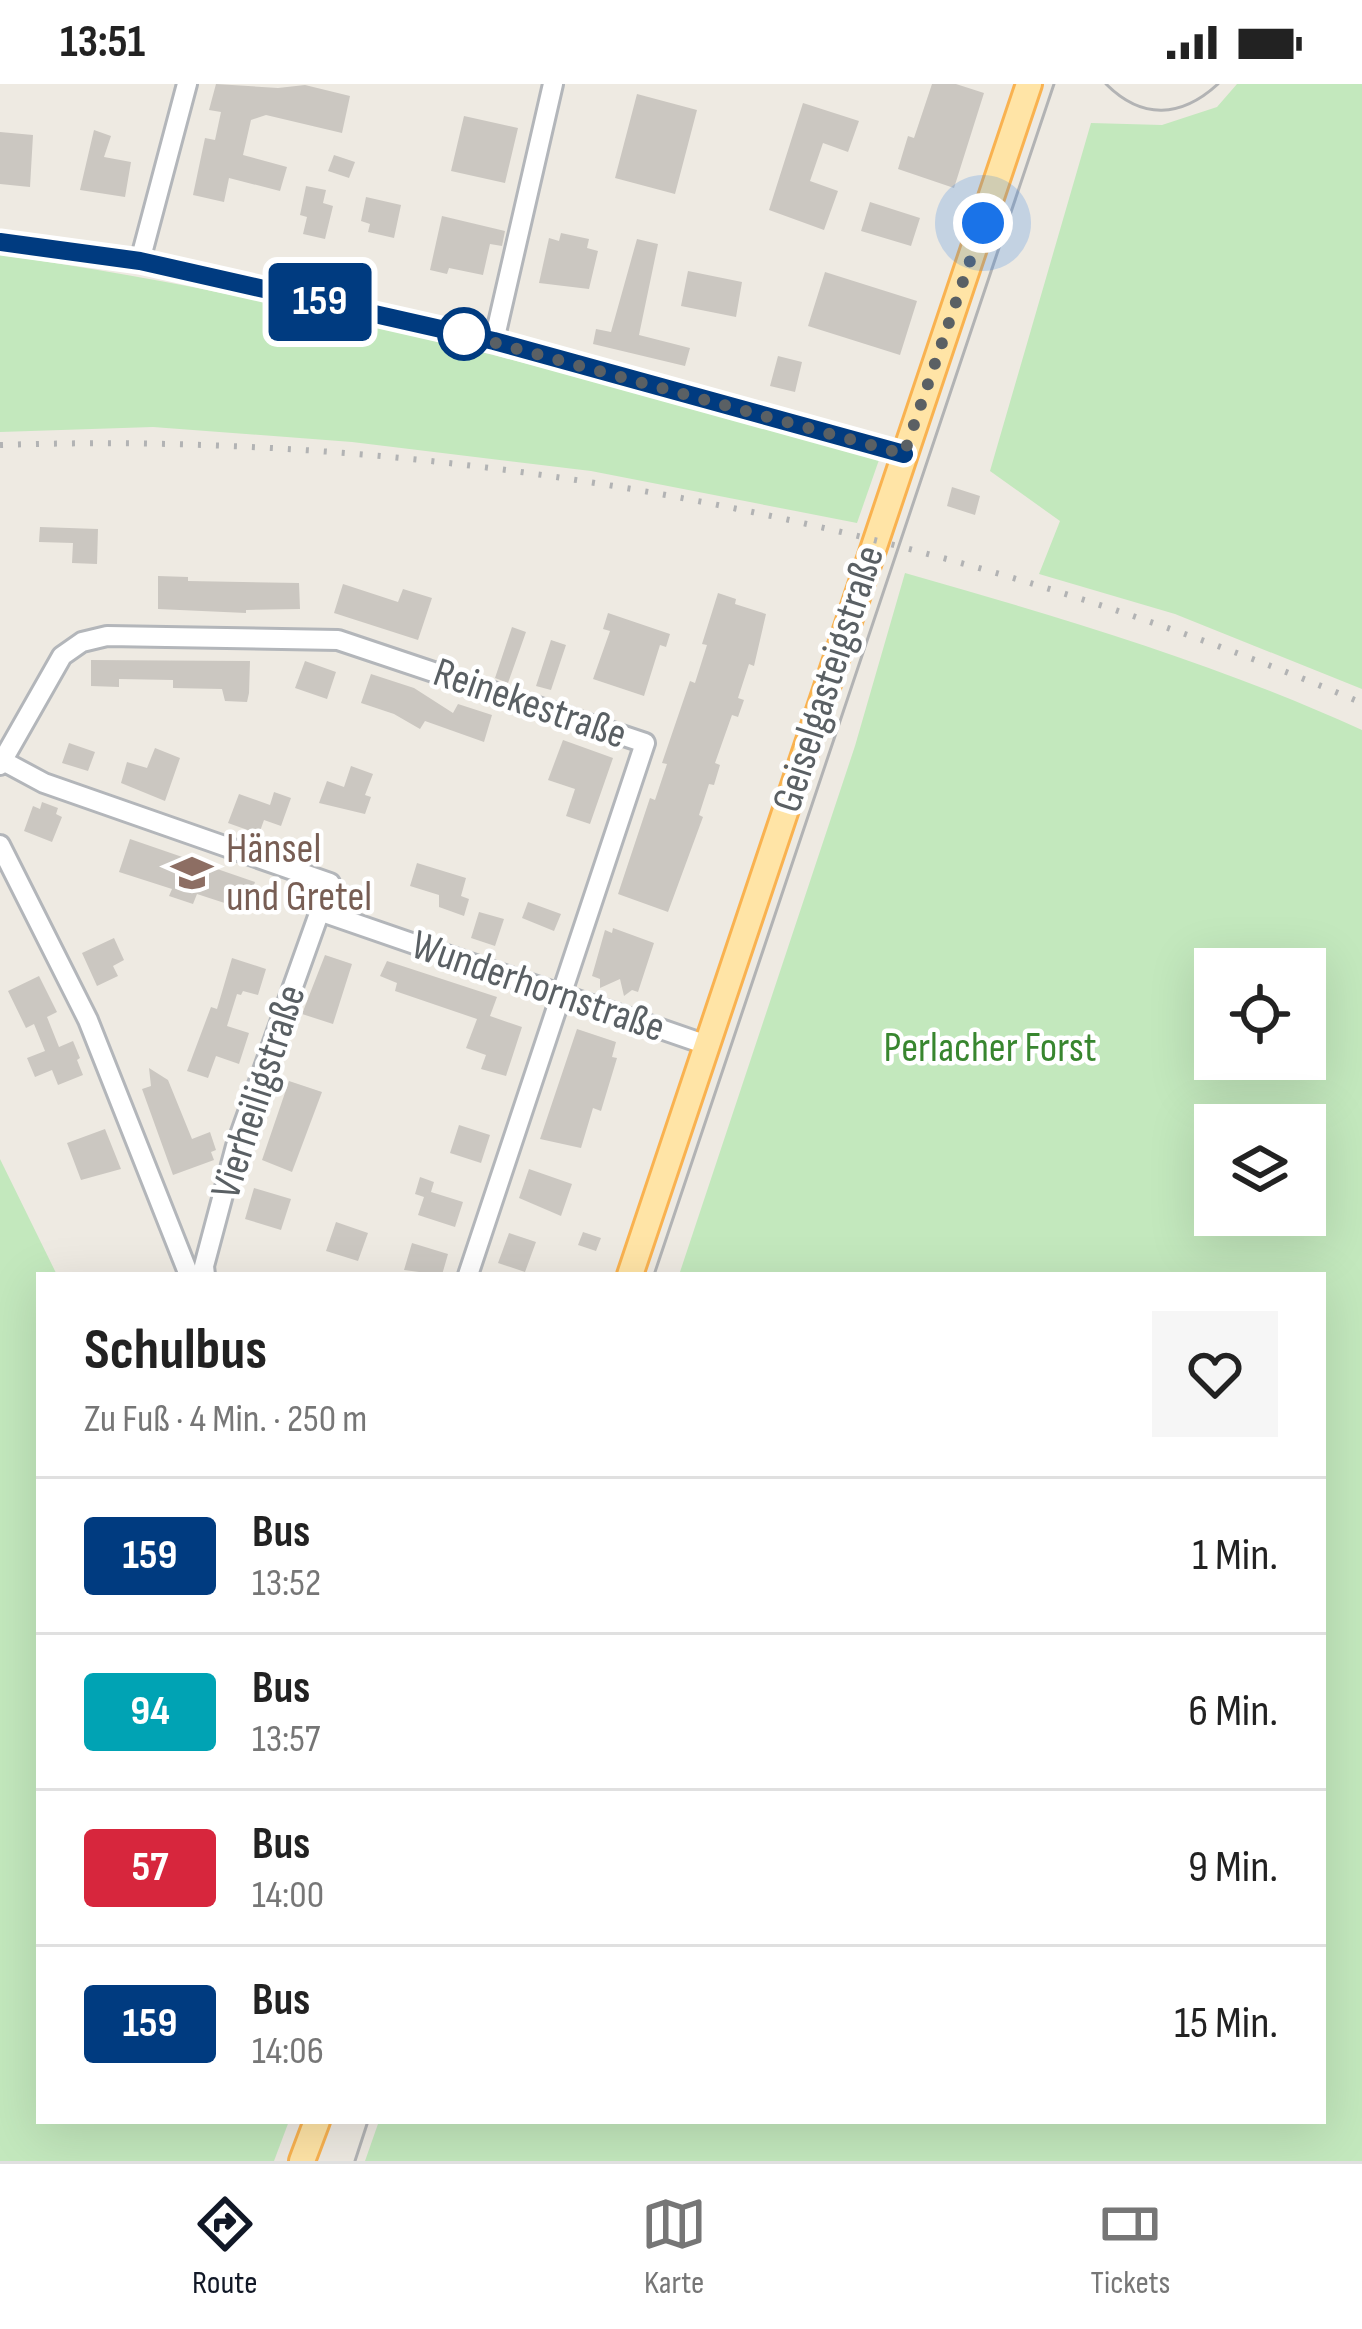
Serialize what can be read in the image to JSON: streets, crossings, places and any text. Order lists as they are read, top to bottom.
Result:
{
  "streets": {
    "main road": ["Geiselgasteigstraße"],
    "street": ["Reinekestraße", "Wunderhornstraße", "Vierheiligstraße"]
  },
  "crossings": [
    ["Geiselgasteigstraße", "Wunderhornstraße"],
    ["Reinekestraße", "Wunderhornstraße"],
    ["Wunderhornstraße", "Vierheiligstraße"]
  ],
  "parks": ["Perlacher Forst"],
  "places": {
    "school or university": ["Hänsel und Gretel"]
  },
  "lines": ["bus line 159"],
  "page": {
    "status": "13:51",
    "on_map": "159",
    "heading": ["Schulbus", "Zu Fuß · 4 Min. · 250 m"],
    "list": [
      {
        "mark": "159",
        "name": "Bus",
        "note": "13:52",
        "value": "1 Min."
      },
      {
        "mark": "94",
        "name": "Bus",
        "note": "13:57",
        "value": "6 Min."
      },
      {
        "mark": "57",
        "name": "Bus",
        "note": "14:00",
        "value": "9 Min."
      },
      {
        "mark": "159",
        "name": "Bus",
        "note": "14:06",
        "value": "15 Min."
      }
    ],
    "tabs": ["Route", "Karte", "Tickets"]
  }
}
